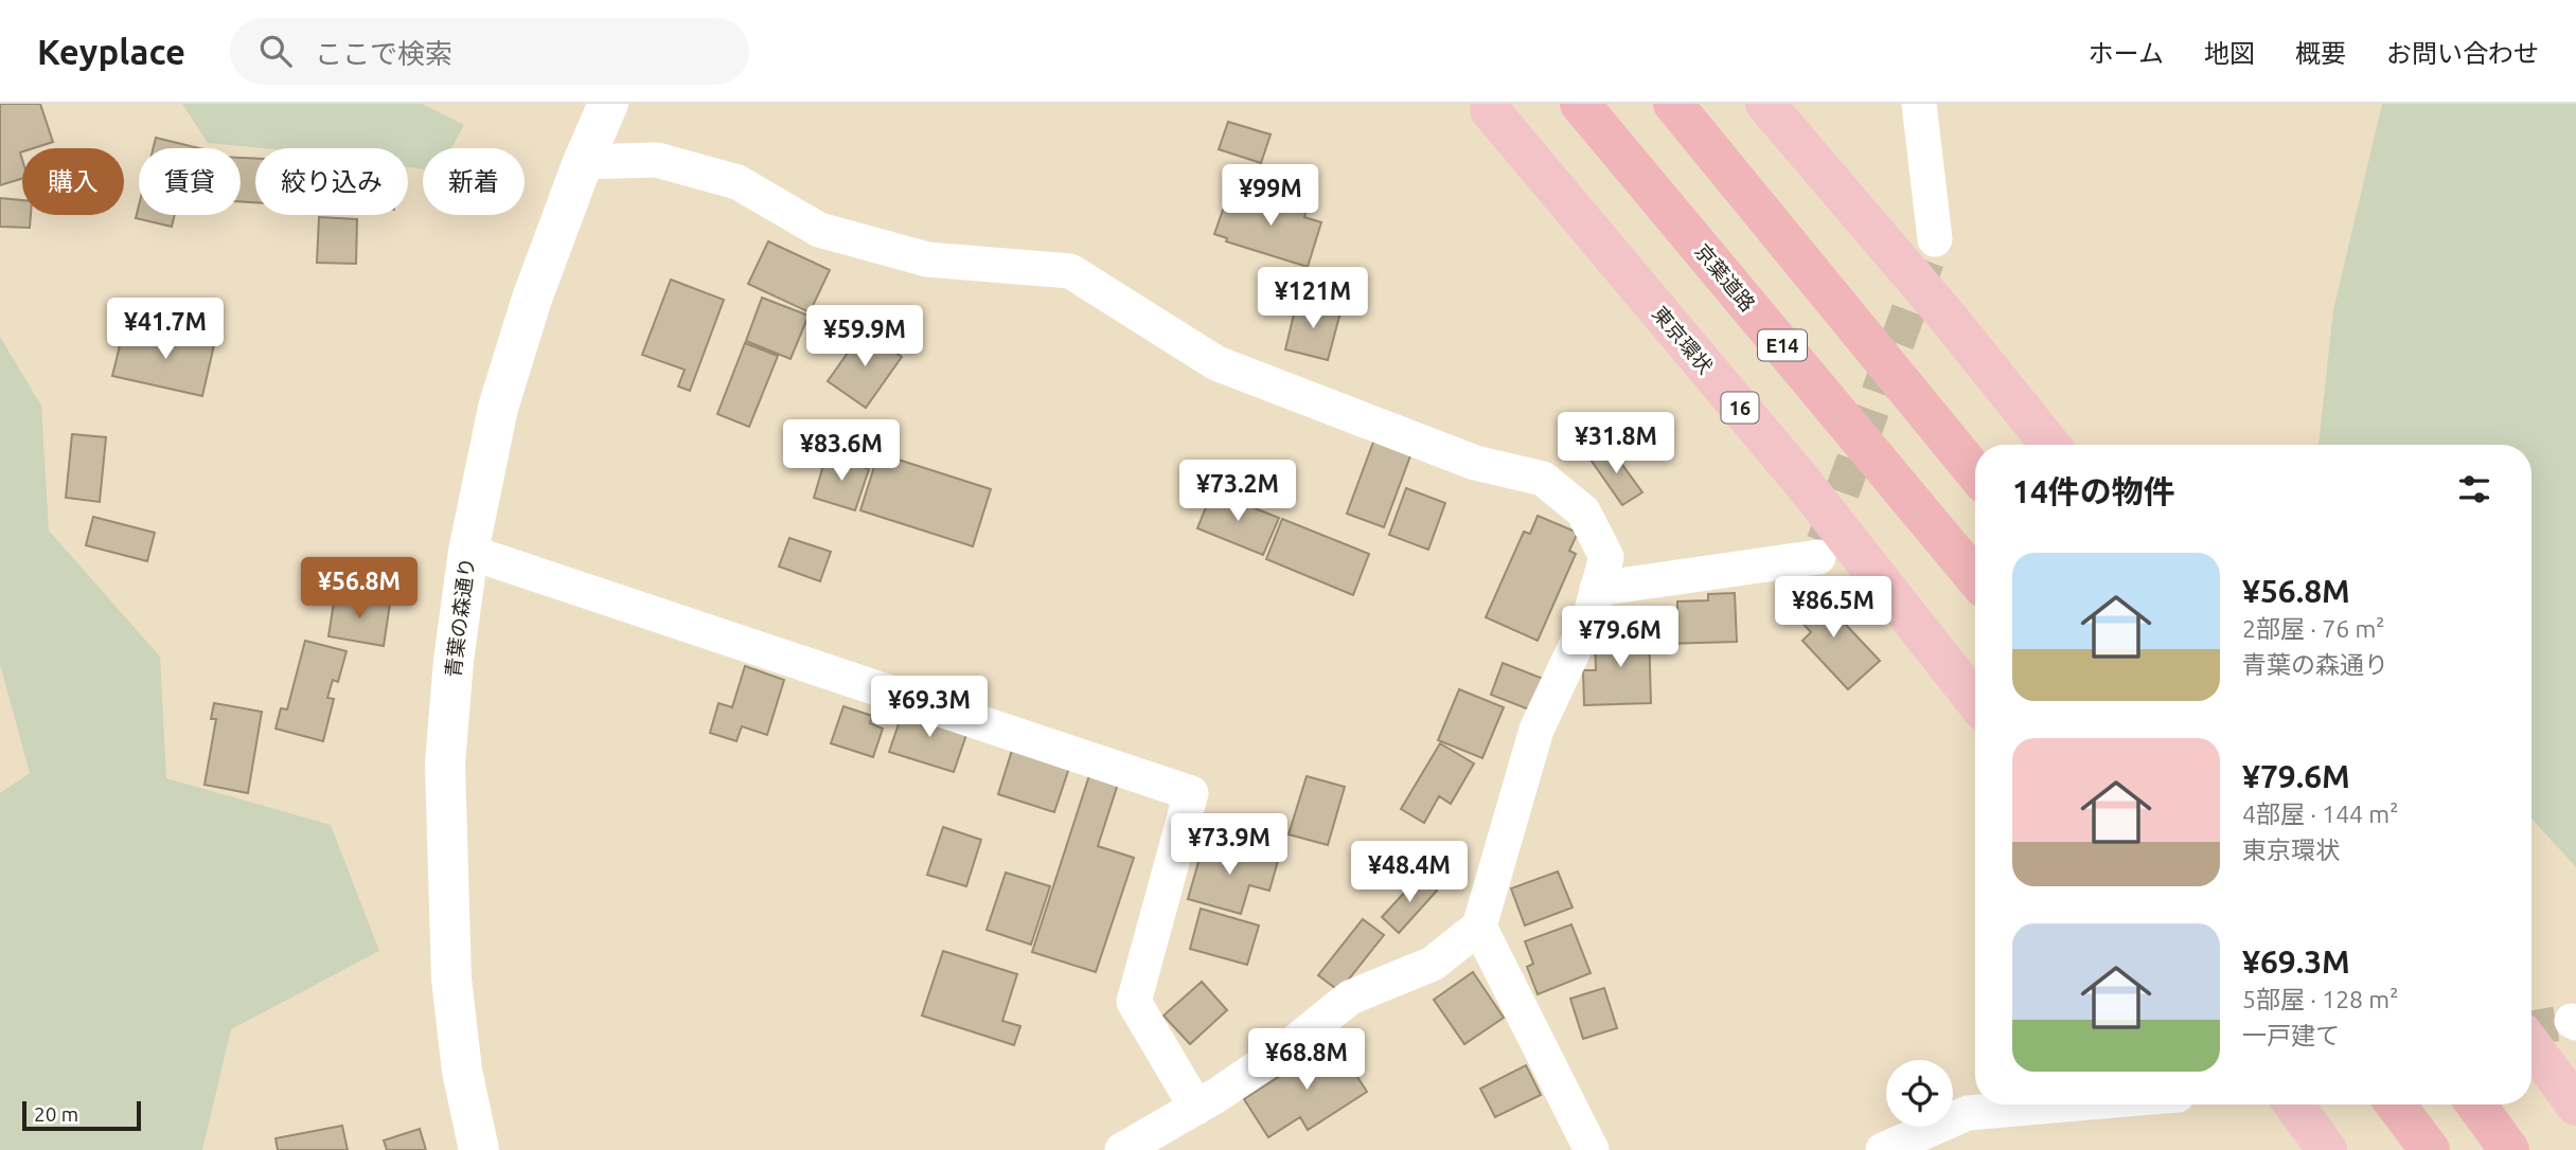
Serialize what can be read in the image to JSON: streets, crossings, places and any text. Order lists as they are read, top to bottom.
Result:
{
  "streets": {
    "highway": [
      "京葉道路",
      "東京環状",
      "E14",
      "16"
    ],
    "street": ["青葉の森通り"]
  },
  "scale_bar": "20 m",
  "page": {
    "header": "Keyplace",
    "search": "ここで検索",
    "nav": [
      "ホーム",
      "地図",
      "概要",
      "お問い合わせ"
    ],
    "chip": [
      "購入",
      "賃貸",
      "絞り込み",
      "新着"
    ],
    "price": [
      "¥99M",
      "¥121M",
      "¥41.7M",
      "¥59.9M",
      "¥31.8M",
      "¥83.6M",
      "¥73.2M",
      "¥56.8M",
      "¥86.5M",
      "¥79.6M",
      "¥69.3M",
      "¥73.9M",
      "¥48.4M",
      "¥68.8M"
    ],
    "heading": "14件の物件",
    "list": [
      {
        "name": "¥56.8M",
        "note": "2部屋 · 76 m² · 青葉の森通り"
      },
      {
        "name": "¥79.6M",
        "note": "4部屋 · 144 m² · 東京環状"
      },
      {
        "name": "¥69.3M",
        "note": "5部屋 · 128 m² · 一戸建て"
      }
    ],
    "scale": "20 m"
  }
}
